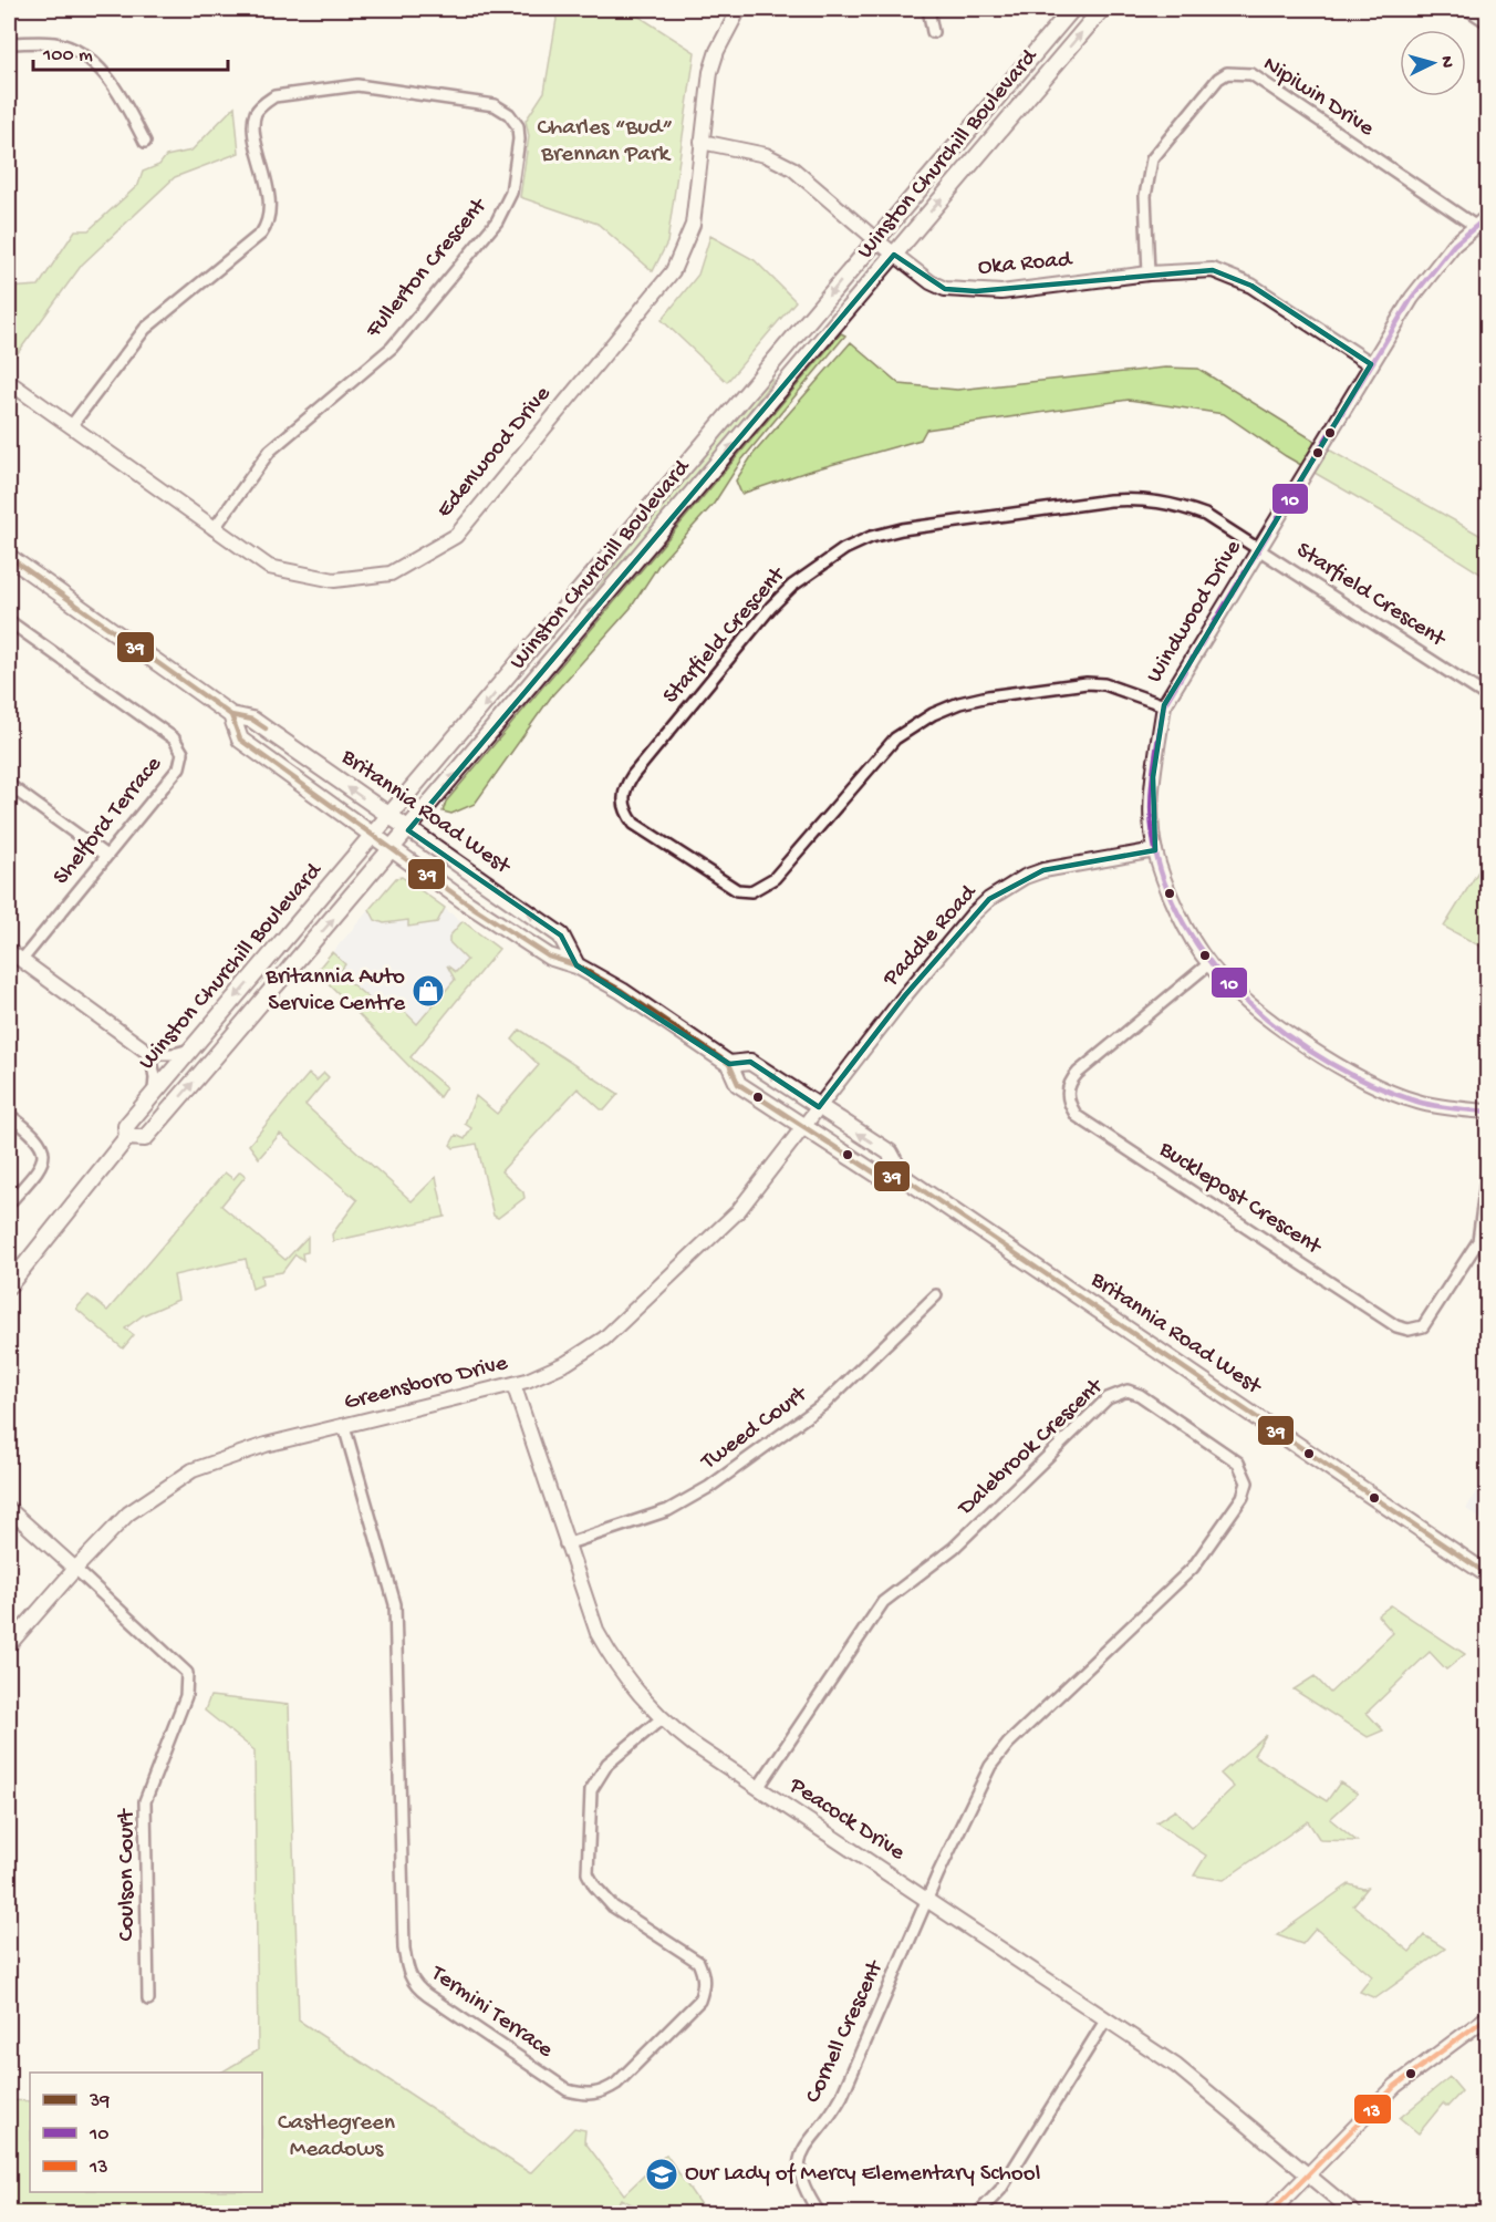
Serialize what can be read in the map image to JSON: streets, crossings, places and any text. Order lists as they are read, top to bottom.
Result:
{
  "streets": {
    "main road": ["Winston Churchill Boulevard", "Britannia Road West"],
    "street": [
      "Nipiwin Drive",
      "Oka Road",
      "Fullerton Crescent",
      "Edenwood Drive",
      "Starfield Crescent",
      "Windwood Drive",
      "Shelford Terrace",
      "Paddle Road",
      "Bucklepost Crescent",
      "Greensboro Drive",
      "Tweed Court",
      "Dalebrook Crescent",
      "Peacock Drive",
      "Coulson Court",
      "Termini Terrace",
      "Cornell Crescent"
    ]
  },
  "crossings": [
    ["Nipiwin Drive", "Oka Road"],
    ["Nipiwin Drive", "Windwood Drive"],
    ["Winston Churchill Boulevard", "Oka Road"],
    ["Winston Churchill Boulevard", "Britannia Road West"],
    ["Oka Road", "Edenwood Drive"],
    ["Oka Road", "Windwood Drive"],
    ["Fullerton Crescent", "Edenwood Drive"],
    ["Starfield Crescent", "Windwood Drive"],
    ["Windwood Drive", "Paddle Road"],
    ["Windwood Drive", "Bucklepost Crescent"],
    ["Britannia Road West", "Paddle Road"],
    ["Britannia Road West", "Greensboro Drive"],
    ["Paddle Road", "Greensboro Drive"],
    ["Greensboro Drive", "Peacock Drive"],
    ["Greensboro Drive", "Coulson Court"],
    ["Greensboro Drive", "Termini Terrace"],
    ["Tweed Court", "Peacock Drive"],
    ["Dalebrook Crescent", "Peacock Drive"],
    ["Dalebrook Crescent", "Cornell Crescent"],
    ["Peacock Drive", "Termini Terrace"],
    ["Peacock Drive", "Cornell Crescent"]
  ],
  "parks": ["Charles “Bud” Brennan Park", "Castlegreen Meadows"],
  "places": {
    "shop": ["Britannia Auto Service Centre"],
    "school or university": ["Our Lady of Mercy Elementary School"]
  },
  "lines": ["transit line 10", "transit line 39", "transit line 13"],
  "legend": ["39", "10", "13"],
  "scale_bar": "100 m",
  "north": "right"
}
